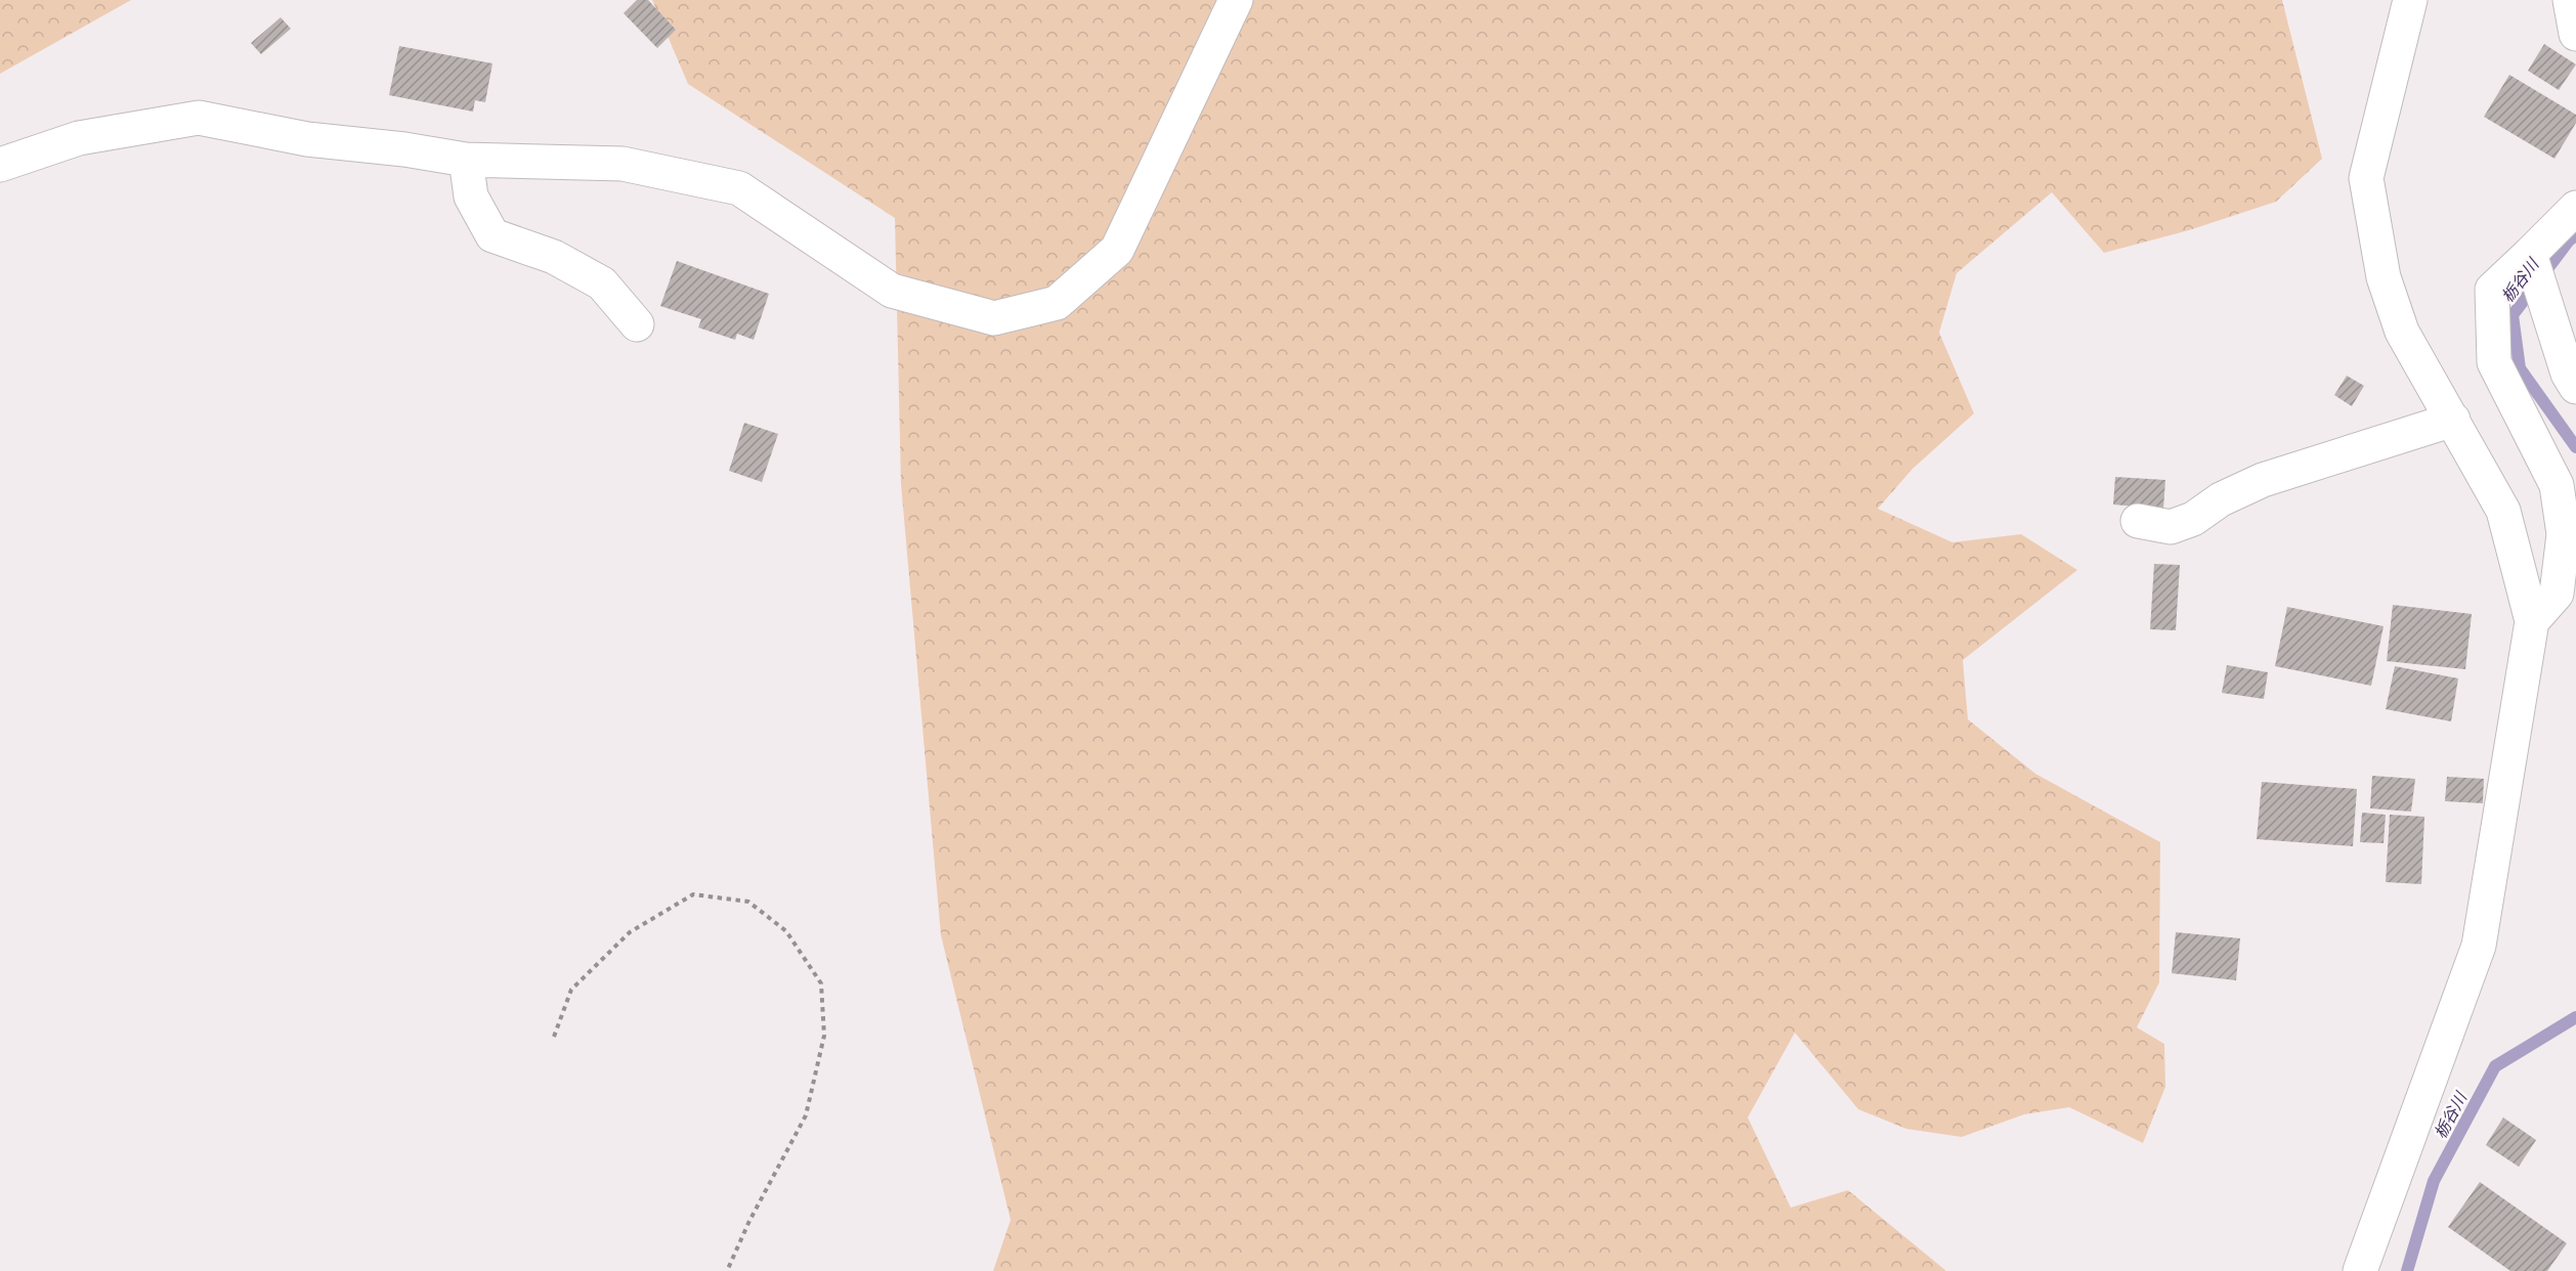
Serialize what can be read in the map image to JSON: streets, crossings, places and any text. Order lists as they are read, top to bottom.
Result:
{
  "water": ["栃谷川"]
}
